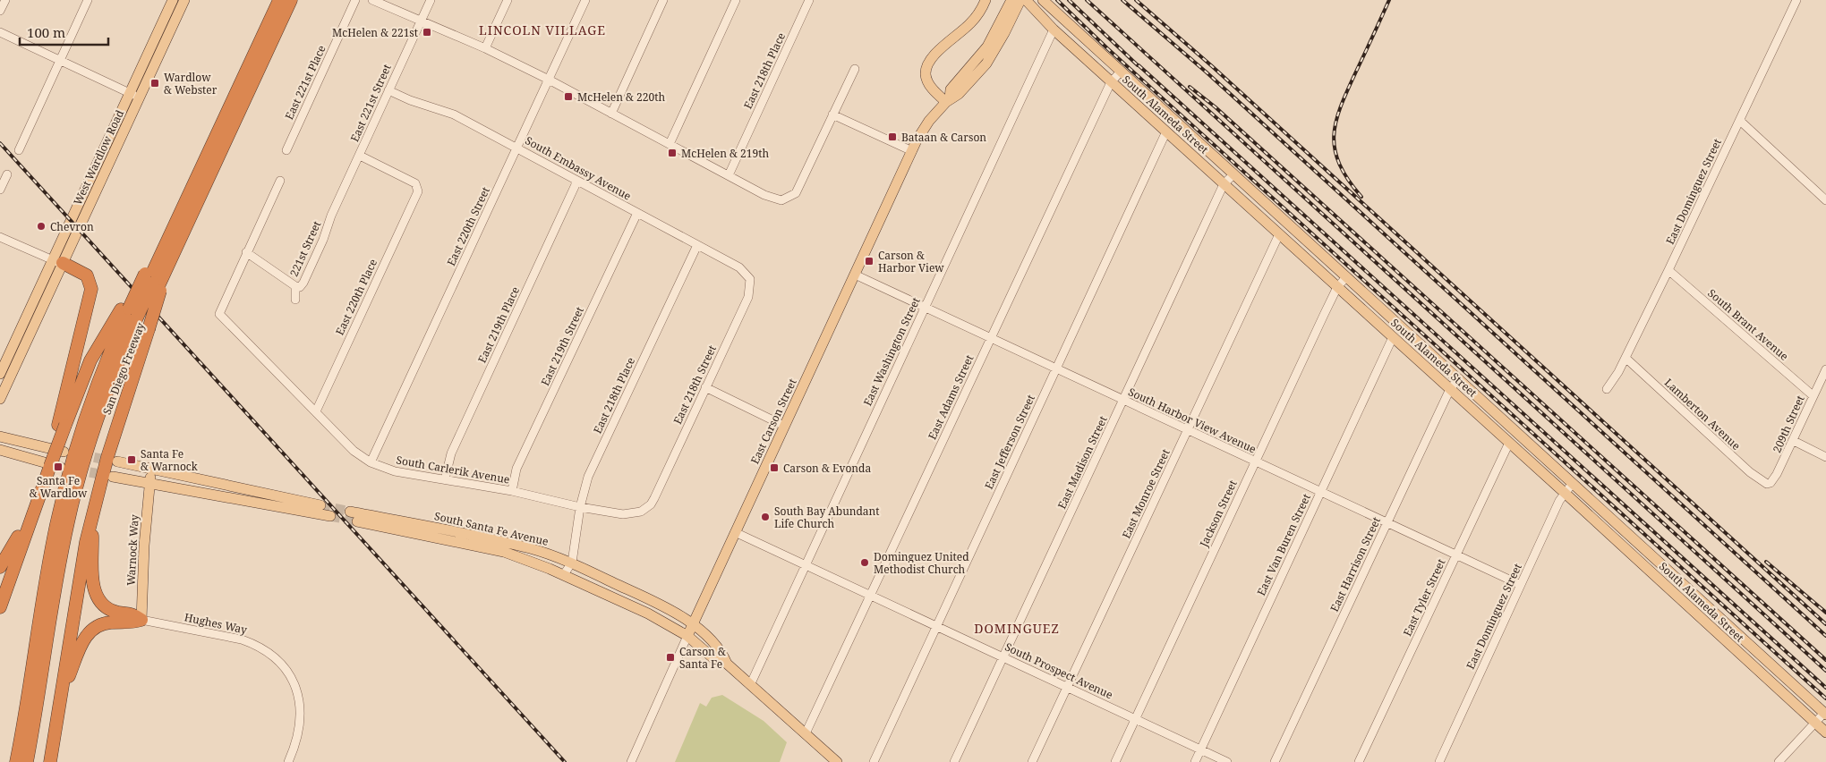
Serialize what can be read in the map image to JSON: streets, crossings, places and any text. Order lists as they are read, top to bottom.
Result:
{
  "streets": {
    "highway": ["San Diego Freeway"],
    "main road": [
      "South Alameda Street",
      "West Wardlow Road",
      "East Carson Street",
      "South Santa Fe Avenue",
      "Warnock Way"
    ],
    "street": [
      "East 218th Place",
      "East 221st Place",
      "East 221st Street",
      "South Embassy Avenue",
      "East Dominguez Street",
      "East 220th Street",
      "221st Street",
      "East 220th Place",
      "East 219th Place",
      "South Brant Avenue",
      "East 219th Street",
      "East Washington Street",
      "East 218th Street",
      "East Adams Street",
      "Lamberton Avenue",
      "South Harbor View Avenue",
      "209th Street",
      "East Jefferson Street",
      "East Madison Street",
      "South Carlerik Avenue",
      "East Monroe Street",
      "Jackson Street",
      "East Van Buren Street",
      "East Harrison Street",
      "East Tyler Street",
      "Hughes Way",
      "South Prospect Avenue"
    ]
  },
  "crossings": [
    ["East 218th Place", "South Embassy Avenue"],
    ["East 218th Place", "South Carlerik Avenue"],
    ["East 218th Place", "South Santa Fe Avenue"],
    ["East 221st Street", "South Embassy Avenue"],
    ["East 221st Street", "221st Street"],
    ["East 221st Street", "East 220th Place"],
    ["South Alameda Street", "East Dominguez Street"],
    ["South Alameda Street", "East Washington Street"],
    ["South Alameda Street", "East Adams Street"],
    ["South Alameda Street", "East Jefferson Street"],
    ["South Alameda Street", "East Madison Street"],
    ["South Alameda Street", "East Monroe Street"],
    ["South Alameda Street", "Jackson Street"],
    ["South Alameda Street", "East Van Buren Street"],
    ["South Alameda Street", "East Harrison Street"],
    ["South Alameda Street", "East Tyler Street"],
    ["South Embassy Avenue", "East 220th Street"],
    ["South Embassy Avenue", "East 219th Place"],
    ["South Embassy Avenue", "East 219th Street"],
    ["South Embassy Avenue", "East 218th Street"],
    ["East Dominguez Street", "South Brant Avenue"],
    ["East Dominguez Street", "Lamberton Avenue"],
    ["East Dominguez Street", "South Harbor View Avenue"],
    ["East 220th Street", "South Carlerik Avenue"],
    ["East 220th Place", "South Carlerik Avenue"],
    ["East 219th Place", "South Carlerik Avenue"],
    ["South Brant Avenue", "209th Street"],
    ["East 219th Street", "South Carlerik Avenue"],
    ["East Washington Street", "South Harbor View Avenue"],
    ["East Washington Street", "South Santa Fe Avenue"],
    ["East Washington Street", "South Prospect Avenue"],
    ["East 218th Street", "South Carlerik Avenue"],
    ["East Adams Street", "South Harbor View Avenue"],
    ["East Adams Street", "South Santa Fe Avenue"],
    ["East Adams Street", "South Prospect Avenue"],
    ["Lamberton Avenue", "209th Street"],
    ["South Harbor View Avenue", "East Carson Street"],
    ["South Harbor View Avenue", "East Jefferson Street"],
    ["South Harbor View Avenue", "East Madison Street"],
    ["South Harbor View Avenue", "East Monroe Street"],
    ["South Harbor View Avenue", "Jackson Street"],
    ["South Harbor View Avenue", "East Van Buren Street"],
    ["South Harbor View Avenue", "East Harrison Street"],
    ["South Harbor View Avenue", "East Tyler Street"],
    ["East Carson Street", "South Santa Fe Avenue"],
    ["East Carson Street", "South Prospect Avenue"],
    ["East Jefferson Street", "South Prospect Avenue"],
    ["East Madison Street", "South Prospect Avenue"],
    ["East Monroe Street", "South Prospect Avenue"],
    ["Jackson Street", "South Prospect Avenue"],
    ["East Van Buren Street", "South Prospect Avenue"],
    ["Warnock Way", "Hughes Way"]
  ],
  "districts": ["LINCOLN VILLAGE", "DOMINGUEZ"],
  "places": {
    "transit": [
      "McHelen & 221st",
      "Wardlow & Webster",
      "McHelen & 220th",
      "Bataan & Carson",
      "McHelen & 219th",
      "Carson & Harbor View",
      "Santa Fe & Warnock",
      "Santa Fe & Wardlow",
      "Carson & Evonda",
      "Carson & Santa Fe"
    ],
    "other": ["Chevron", "South Bay Abundant Life Church", "Dominguez United Methodist Church"]
  },
  "scale_bar": "100 m"
}
